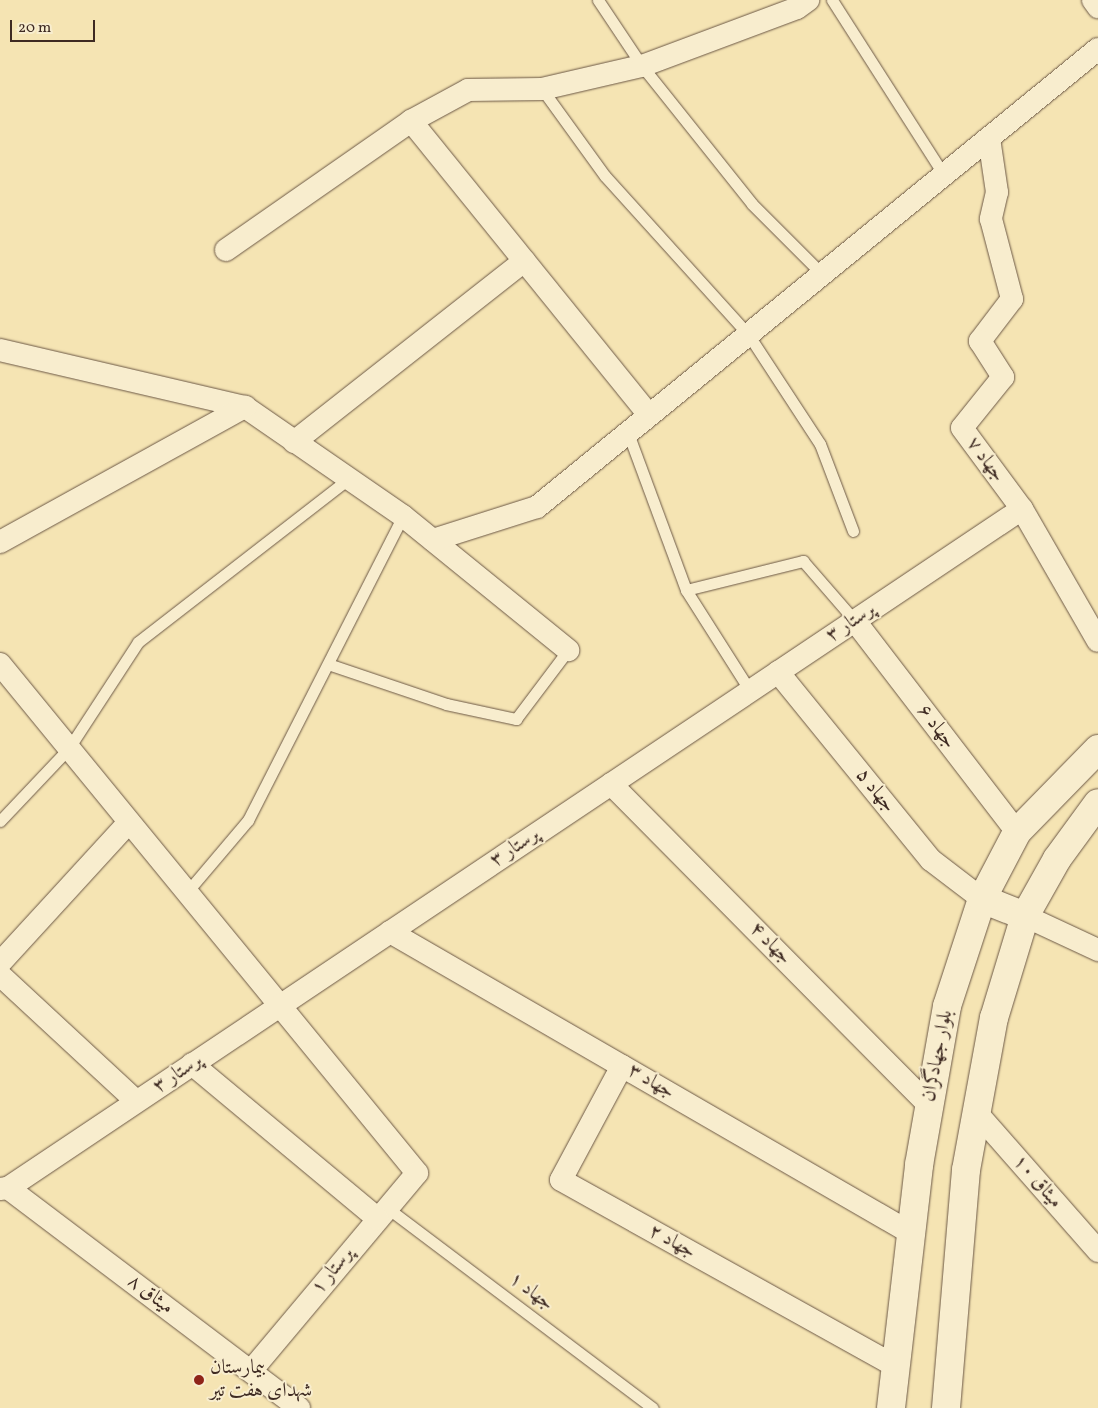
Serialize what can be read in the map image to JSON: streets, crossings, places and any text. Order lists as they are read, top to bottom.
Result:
{
  "streets": {
    "main road": ["بلوار جهادگران"],
    "street": [
      "جهاد ۷",
      "پرستار ۳",
      "جهاد ۶",
      "جهاد ۵",
      "جهاد ۴",
      "جهاد ۳",
      "میثاق ۱۰",
      "جهاد ۲",
      "پرستار ۱",
      "میثاق ۸"
    ],
    "lane": ["جهاد ۱"]
  },
  "crossings": [
    ["جهاد ۷", "پرستار ۳"],
    ["پرستار ۳", "جهاد ۶"],
    ["پرستار ۳", "جهاد ۵"],
    ["پرستار ۳", "جهاد ۴"],
    ["پرستار ۳", "جهاد ۳"],
    ["پرستار ۳", "پرستار ۱"],
    ["پرستار ۳", "میثاق ۸"],
    ["جهاد ۶", "بلوار جهادگران"],
    ["جهاد ۵", "بلوار جهادگران"],
    ["جهاد ۴", "بلوار جهادگران"],
    ["بلوار جهادگران", "جهاد ۳"],
    ["بلوار جهادگران", "جهاد ۲"],
    ["جهاد ۳", "جهاد ۲"],
    ["پرستار ۱", "جهاد ۱"],
    ["پرستار ۱", "میثاق ۸"]
  ],
  "places": ["بیمارستان شهدای هفت تیر"],
  "scale_bar": "20 m"
}
